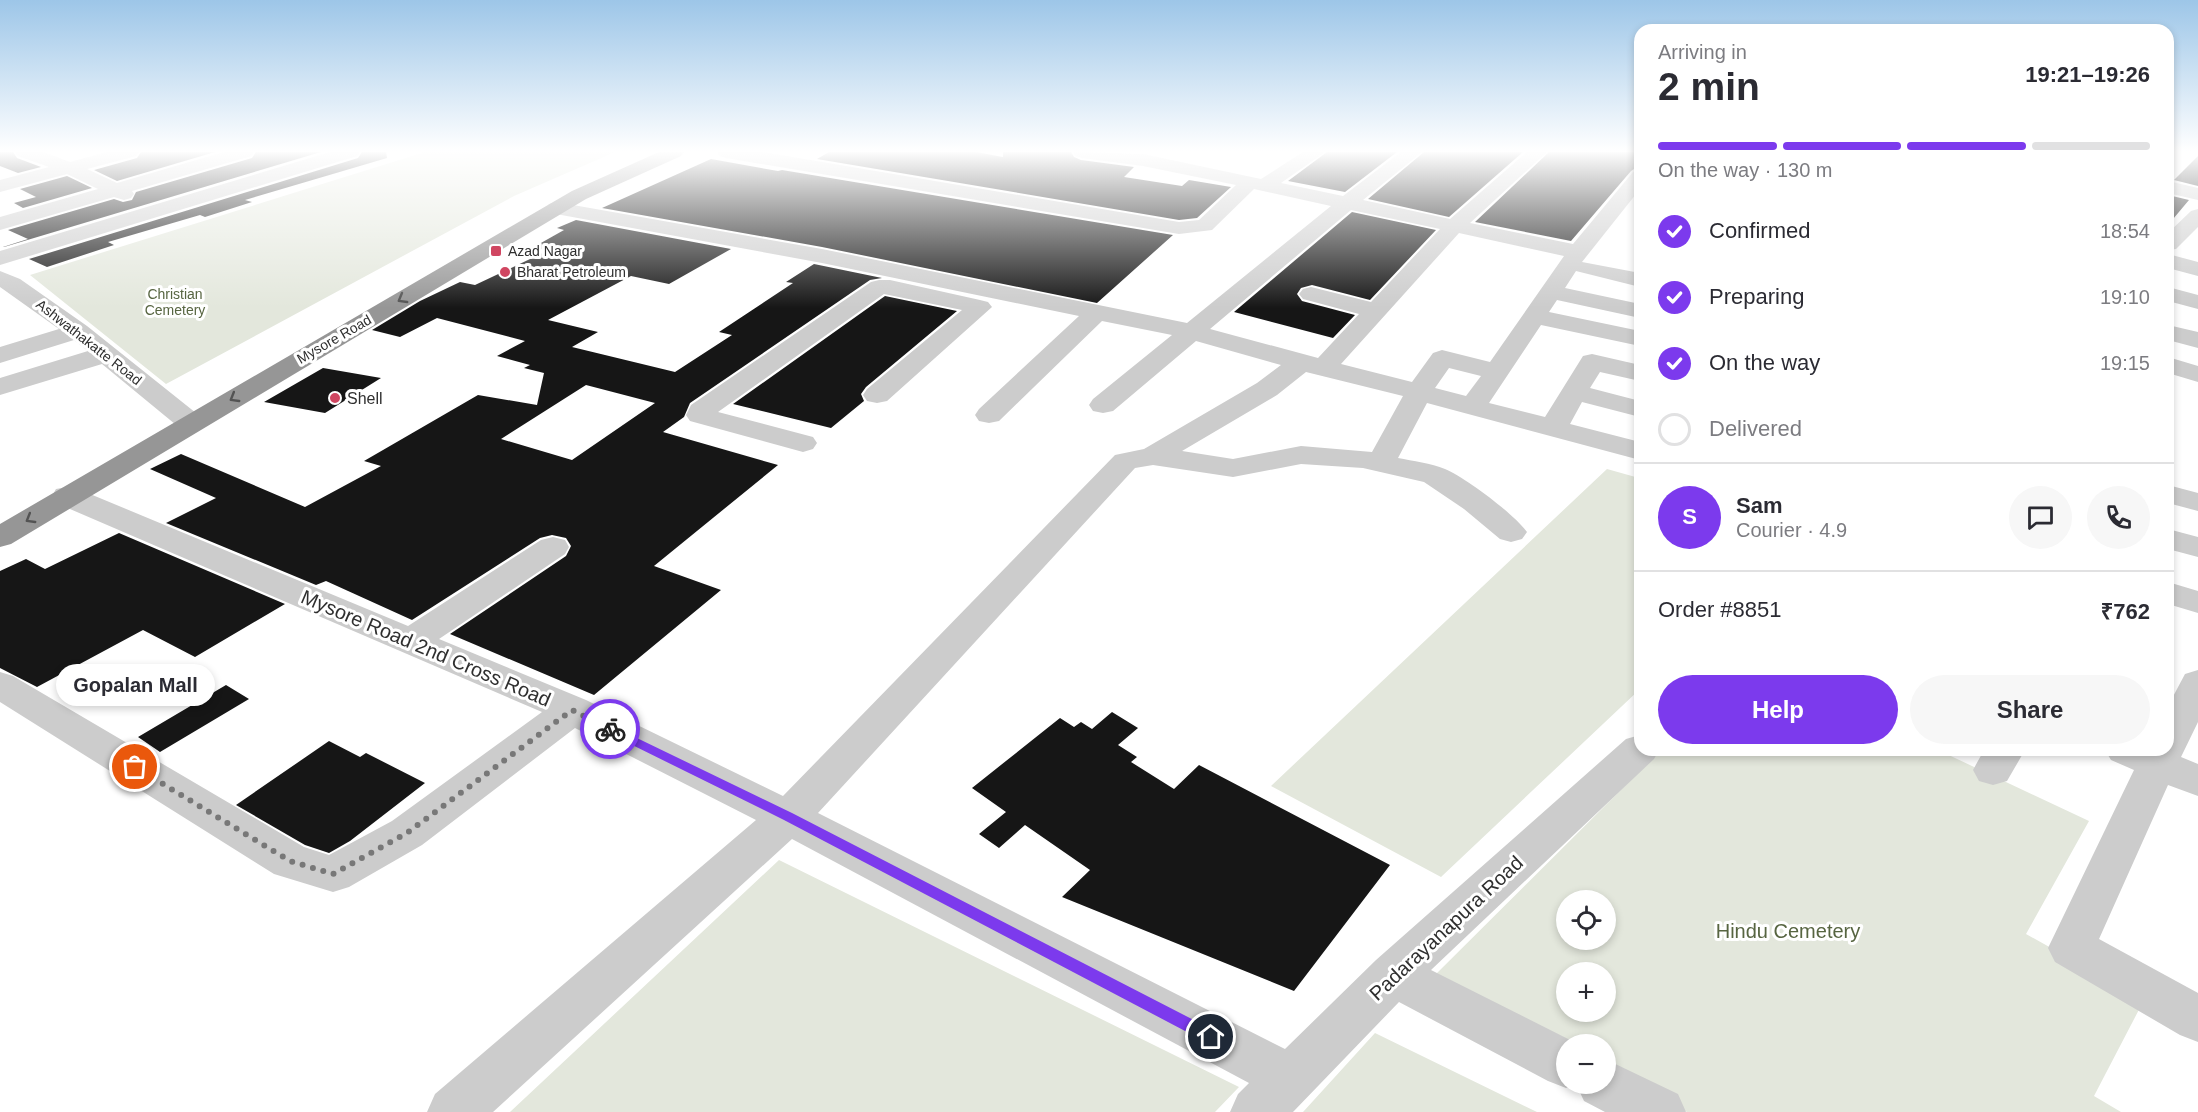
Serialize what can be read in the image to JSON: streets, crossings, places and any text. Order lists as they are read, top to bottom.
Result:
{
  "streets": {
    "highway": ["Mysore Road"],
    "street": ["Ashwathakatte Road", "Mysore Road 2nd Cross Road", "Padarayanapura Road"]
  },
  "crossings": [
    ["Mysore Road", "Ashwathakatte Road"],
    ["Mysore Road", "Mysore Road 2nd Cross Road"],
    ["Mysore Road 2nd Cross Road", "Padarayanapura Road"]
  ],
  "parks": ["Christian Cemetery", "Hindu Cemetery"],
  "places": {
    "transit": ["Azad Nagar"],
    "other": ["Bharat Petroleum", "Shell", "Gopalan Mall"]
  },
  "page": {
    "heading": ["2 min", "Arriving in", "19:21–19:26"],
    "panel": [
      "Sam",
      "Courier · 4.9",
      "Order #8851",
      "₹762"
    ],
    "bar": "On the way · 130 m",
    "list": [
      ["Confirmed", "18:54"],
      ["Preparing", "19:10"],
      ["On the way", "19:15"],
      "Delivered"
    ],
    "round": "S",
    "buttons": ["Help", "Share"],
    "bubble": "Gopalan Mall",
    "map_buttons": ["+", "−"]
  }
}
